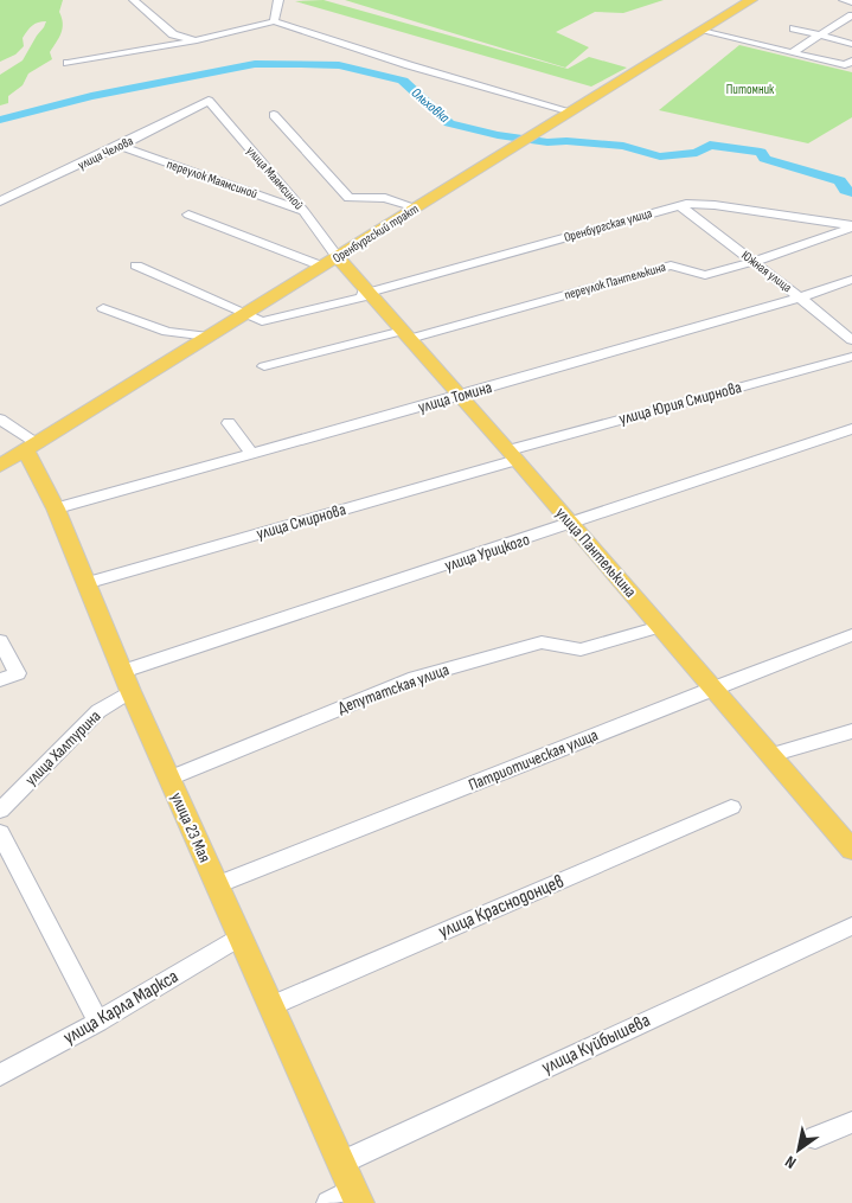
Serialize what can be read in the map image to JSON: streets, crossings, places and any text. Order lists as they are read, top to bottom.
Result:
{
  "streets": {
    "main road": ["Оренбургский тракт", "улица Пантелькина", "улица 23 Мая"],
    "street": [
      "улица Челова",
      "улица Маямсиной",
      "переулок Маямсиной",
      "Оренбургская улица",
      "Южная улица",
      "переулок Пантелькина",
      "улица Томина",
      "улица Юрия Смирнова",
      "улица Смирнова",
      "улица Урицкого",
      "Депутатская улица",
      "улица Халтурина",
      "Патриотическая улица",
      "улица Краснодонцев",
      "улица Карла Маркса",
      "улица Куйбышева"
    ]
  },
  "crossings": [
    ["улица Челова", "улица Маямсиной"],
    ["улица Челова", "переулок Маямсиной"],
    ["улица Маямсиной", "переулок Маямсиной"],
    ["улица Маямсиной", "Оренбургский тракт"],
    ["улица Маямсиной", "улица Пантелькина"],
    ["Оренбургская улица", "Оренбургский тракт"],
    ["Оренбургская улица", "Южная улица"],
    ["Оренбургская улица", "переулок Пантелькина"],
    ["Оренбургская улица", "улица Пантелькина"],
    ["Оренбургский тракт", "улица Пантелькина"],
    ["Оренбургский тракт", "улица 23 Мая"],
    ["Южная улица", "переулок Пантелькина"],
    ["Южная улица", "улица Томина"],
    ["переулок Пантелькина", "улица Пантелькина"],
    ["улица Томина", "улица Пантелькина"],
    ["улица Томина", "улица 23 Мая"],
    ["улица Юрия Смирнова", "улица Смирнова"],
    ["улица Юрия Смирнова", "улица Пантелькина"],
    ["улица Смирнова", "улица Пантелькина"],
    ["улица Смирнова", "улица 23 Мая"],
    ["улица Урицкого", "улица Пантелькина"],
    ["улица Урицкого", "улица Халтурина"],
    ["улица Урицкого", "улица 23 Мая"],
    ["улица Пантелькина", "Депутатская улица"],
    ["улица Пантелькина", "Патриотическая улица"],
    ["Депутатская улица", "улица 23 Мая"],
    ["улица Халтурина", "улица 23 Мая"],
    ["Патриотическая улица", "улица 23 Мая"],
    ["улица 23 Мая", "улица Краснодонцев"],
    ["улица 23 Мая", "улица Карла Маркса"],
    ["улица 23 Мая", "улица Куйбышева"]
  ],
  "water": ["Ольховка"],
  "parks": ["Питомник"],
  "north": "bottom left"
}
